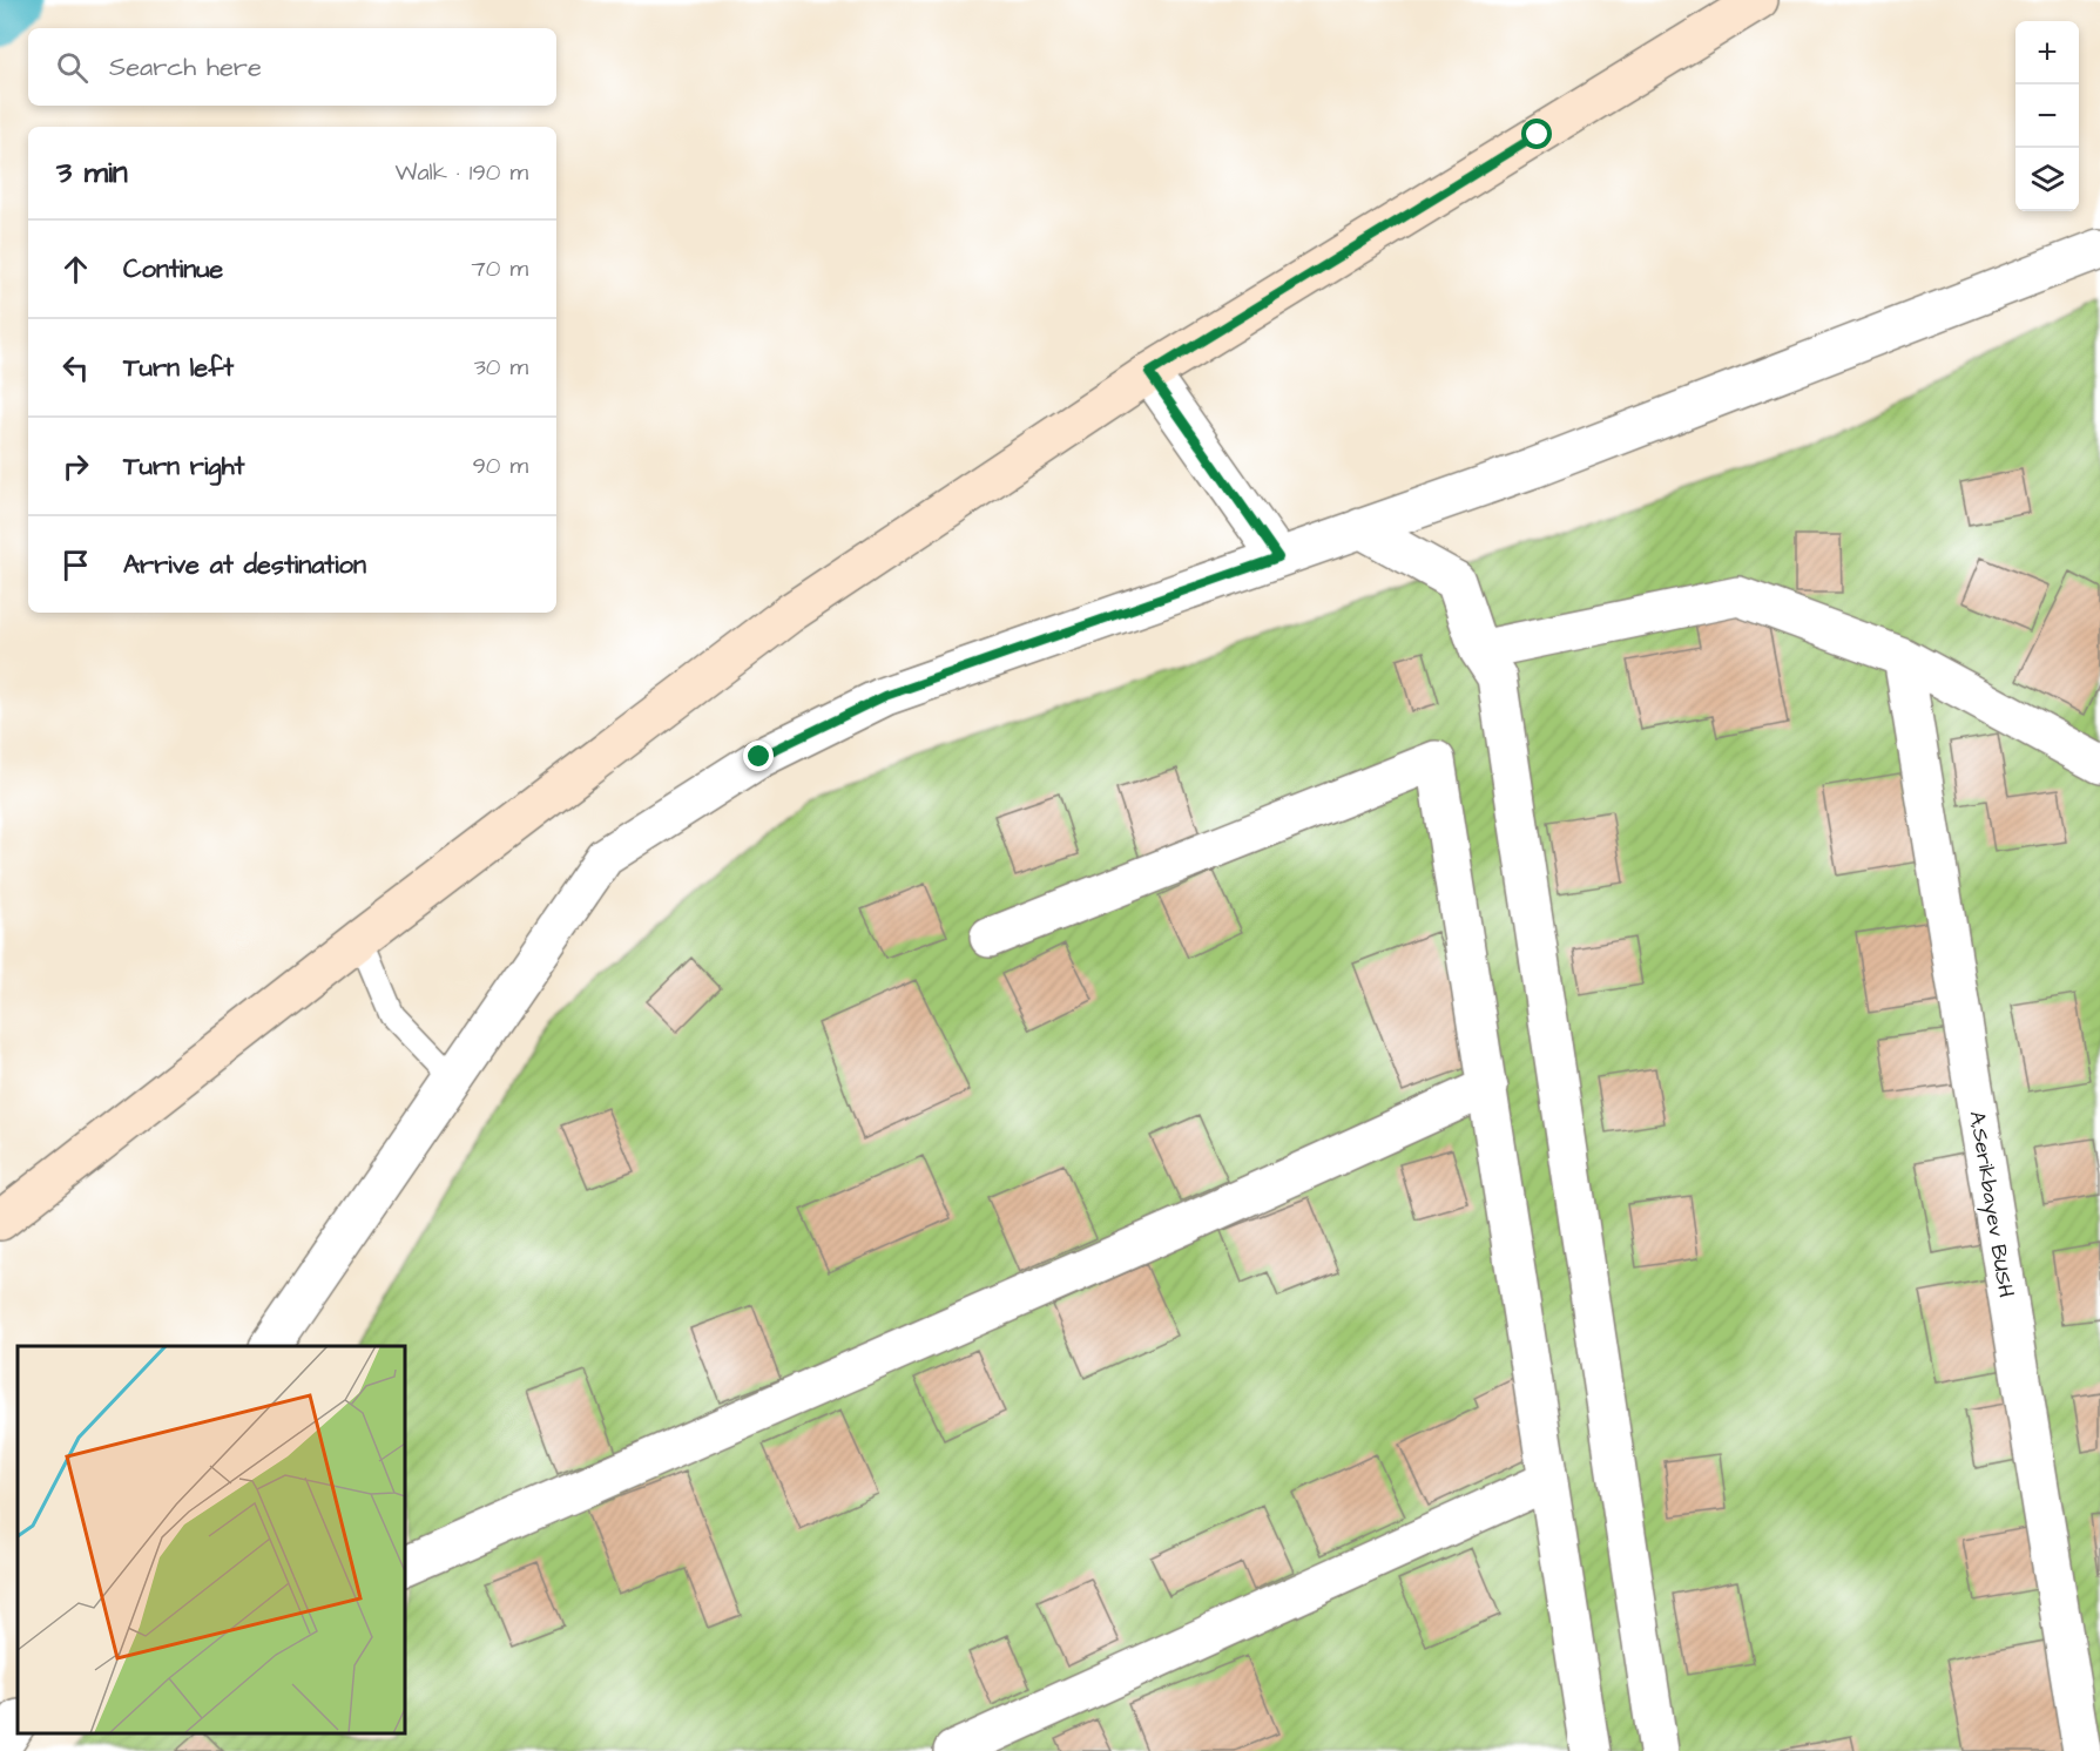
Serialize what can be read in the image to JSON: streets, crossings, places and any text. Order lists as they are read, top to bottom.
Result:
{
  "streets": {
    "street": ["A,Serikbayev BUSH"]
  },
  "page": {
    "map_buttons": ["+", "−"],
    "search": "Search here",
    "heading": ["3 min", "Walk · 190 m"],
    "list": [
      ["Continue", "70 m"],
      ["Turn left", "30 m"],
      ["Turn right", "90 m"],
      "Arrive at destination"
    ]
  }
}
